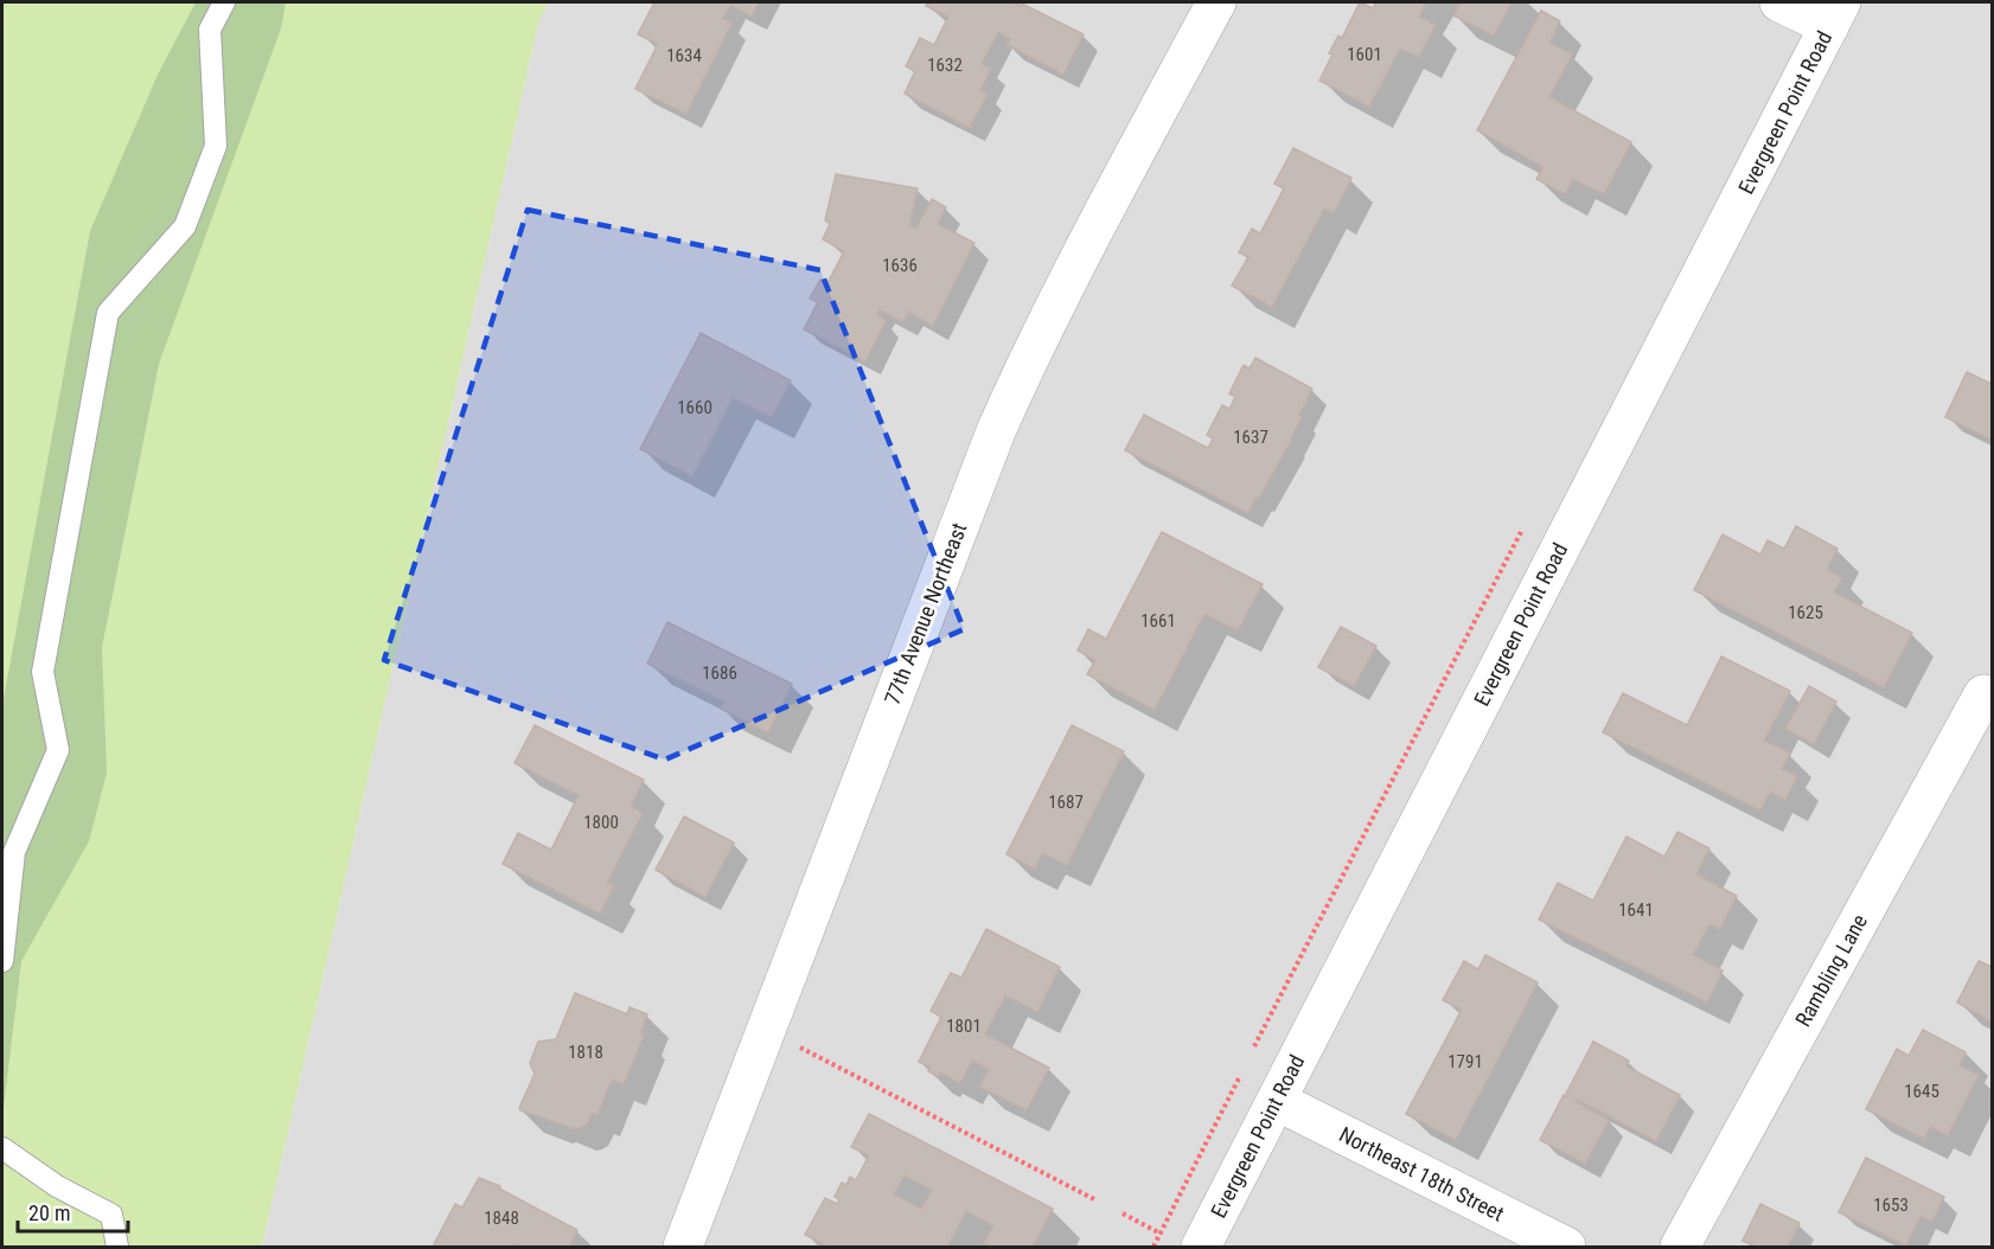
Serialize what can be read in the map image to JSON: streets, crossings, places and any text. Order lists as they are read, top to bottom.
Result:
{
  "streets": {
    "street": [
      "Evergreen Point Road",
      "77th Avenue Northeast",
      "Rambling Lane",
      "Northeast 18th Street"
    ]
  },
  "crossings": [
    ["Evergreen Point Road", "Northeast 18th Street"]
  ],
  "house_numbers": [
    "1601",
    "1634",
    "1632",
    "1636",
    "1660",
    "1637",
    "1625",
    "1661",
    "1686",
    "1687",
    "1800",
    "1641",
    "1801",
    "1818",
    "1791",
    "1645",
    "1653",
    "1848"
  ],
  "scale_bar": "20 m"
}
